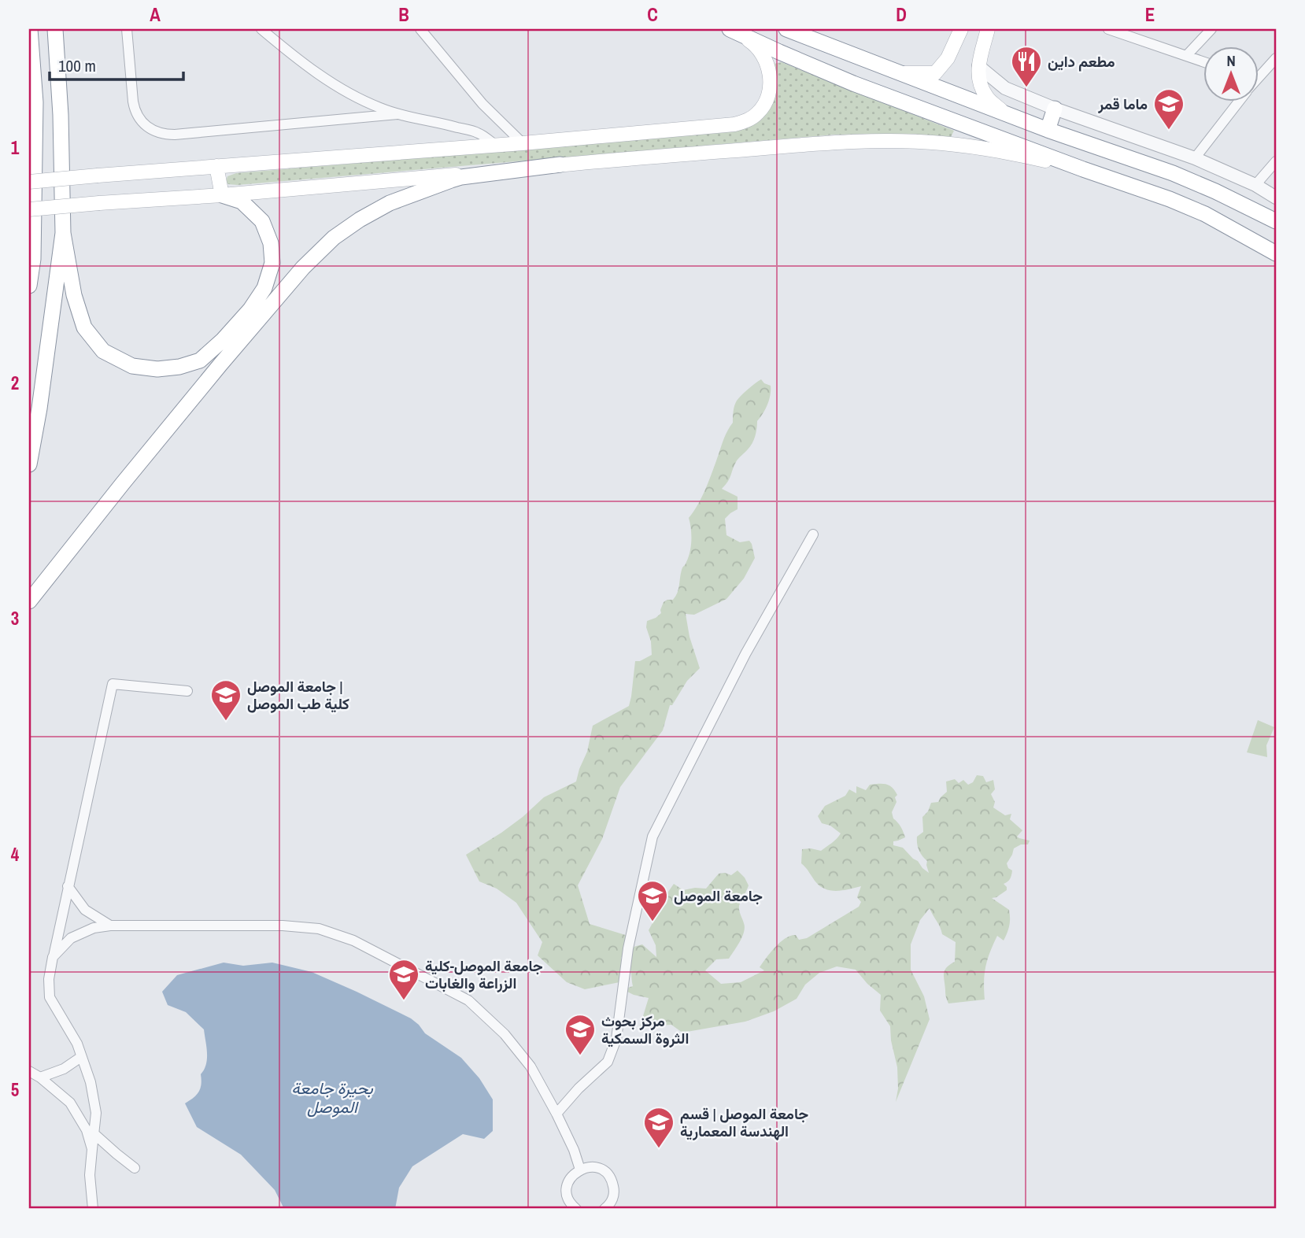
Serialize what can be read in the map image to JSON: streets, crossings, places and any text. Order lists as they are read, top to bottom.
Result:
{
  "water": ["بحيرة جامعة الموصل"],
  "places": {
    "restaurant": ["مطعم داين"],
    "school or university": [
      "ماما قمر",
      "جامعة الموصل | كلية طب الموصل",
      "جامعة الموصل",
      "جامعة الموصل-كلية الزراعة والغابات",
      "مركز بحوث الثروة السمكية",
      "جامعة الموصل | قسم الهندسة المعمارية"
    ]
  },
  "scale_bar": "100 m",
  "north": "top",
  "grid": {
    "columns": [
      "A",
      "B",
      "C",
      "D",
      "E"
    ],
    "rows": [
      "1",
      "2",
      "3",
      "4",
      "5"
    ]
  }
}
